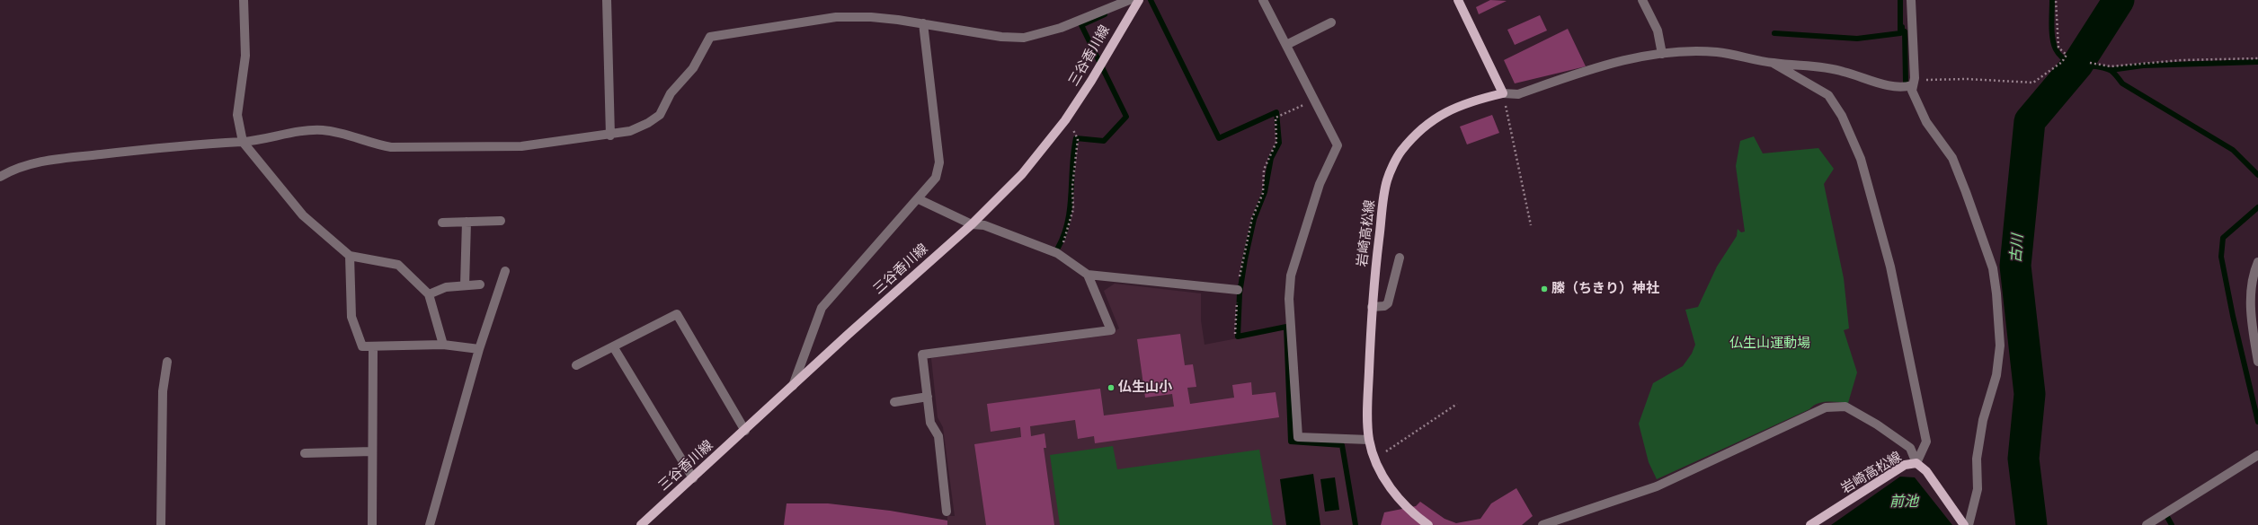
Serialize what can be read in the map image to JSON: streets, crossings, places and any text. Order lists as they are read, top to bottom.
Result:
{
  "streets": {
    "main road": ["三谷香川線", "岩崎高松線"]
  },
  "water": ["古川", "前池"],
  "parks": ["仏生山運動場"],
  "places": ["榺（ちきり）神社", "仏生山小"]
}
